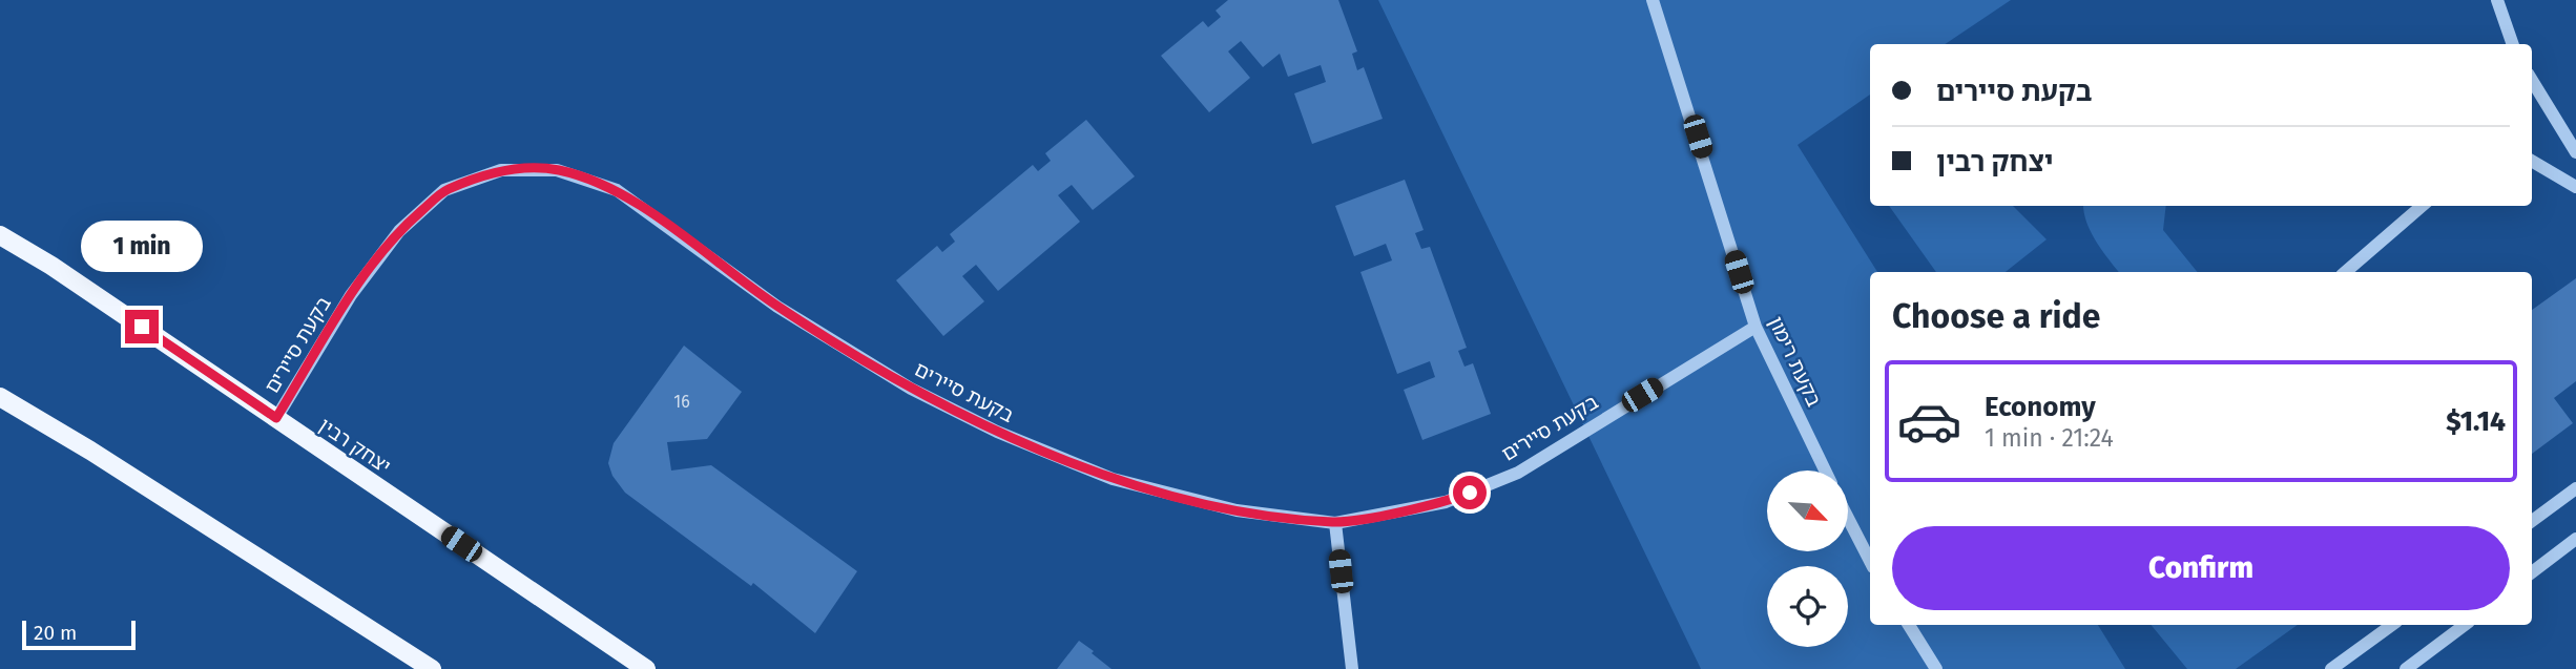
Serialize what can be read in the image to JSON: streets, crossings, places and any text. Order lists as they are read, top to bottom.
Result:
{
  "streets": {
    "main road": ["יצחק רבין"],
    "street": ["בקעת סיירים", "בקעת רימון"]
  },
  "crossings": [
    ["בקעת סיירים", "בקעת רימון"],
    ["בקעת סיירים", "יצחק רבין"]
  ],
  "house_numbers": ["16"],
  "scale_bar": "20 m",
  "north": "bottom right",
  "page": {
    "banner": ["בקעת סיירים", "יצחק רבין"],
    "bubble": "1 min",
    "heading": "Choose a ride",
    "list": [
      {
        "name": "Economy",
        "note": "1 min · 21:24",
        "value": "$1.14"
      }
    ],
    "buttons": "Confirm",
    "scale": "20 m"
  }
}
